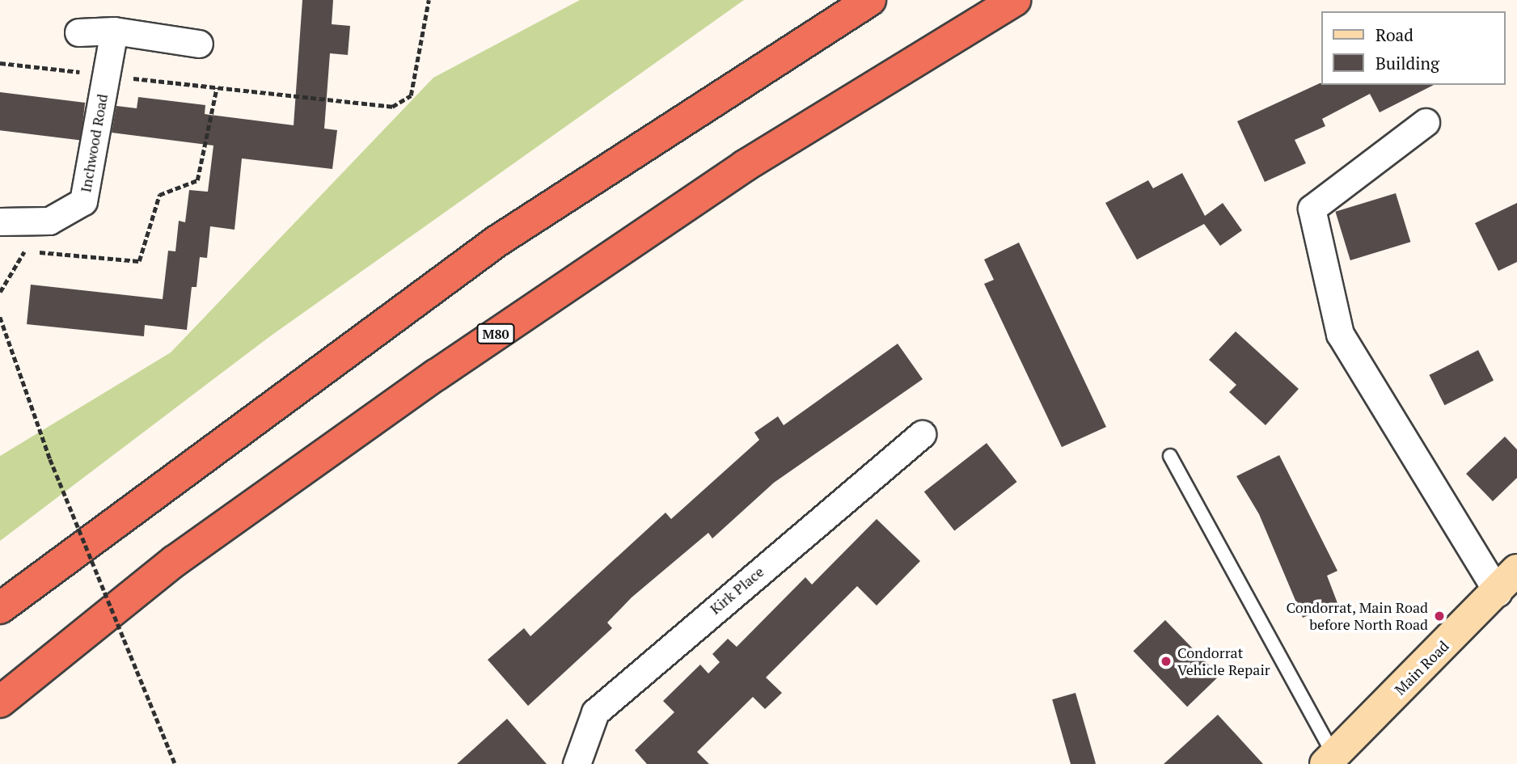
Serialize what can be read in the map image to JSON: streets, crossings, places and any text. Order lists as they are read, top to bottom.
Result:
{
  "streets": {
    "highway": ["M80"],
    "main road": ["Main Road"],
    "street": ["Inchwood Road", "Kirk Place"]
  },
  "places": ["Condorrat, Main Road before North Road", "Condorrat Vehicle Repair"],
  "legend": ["Road", "Building"]
}
